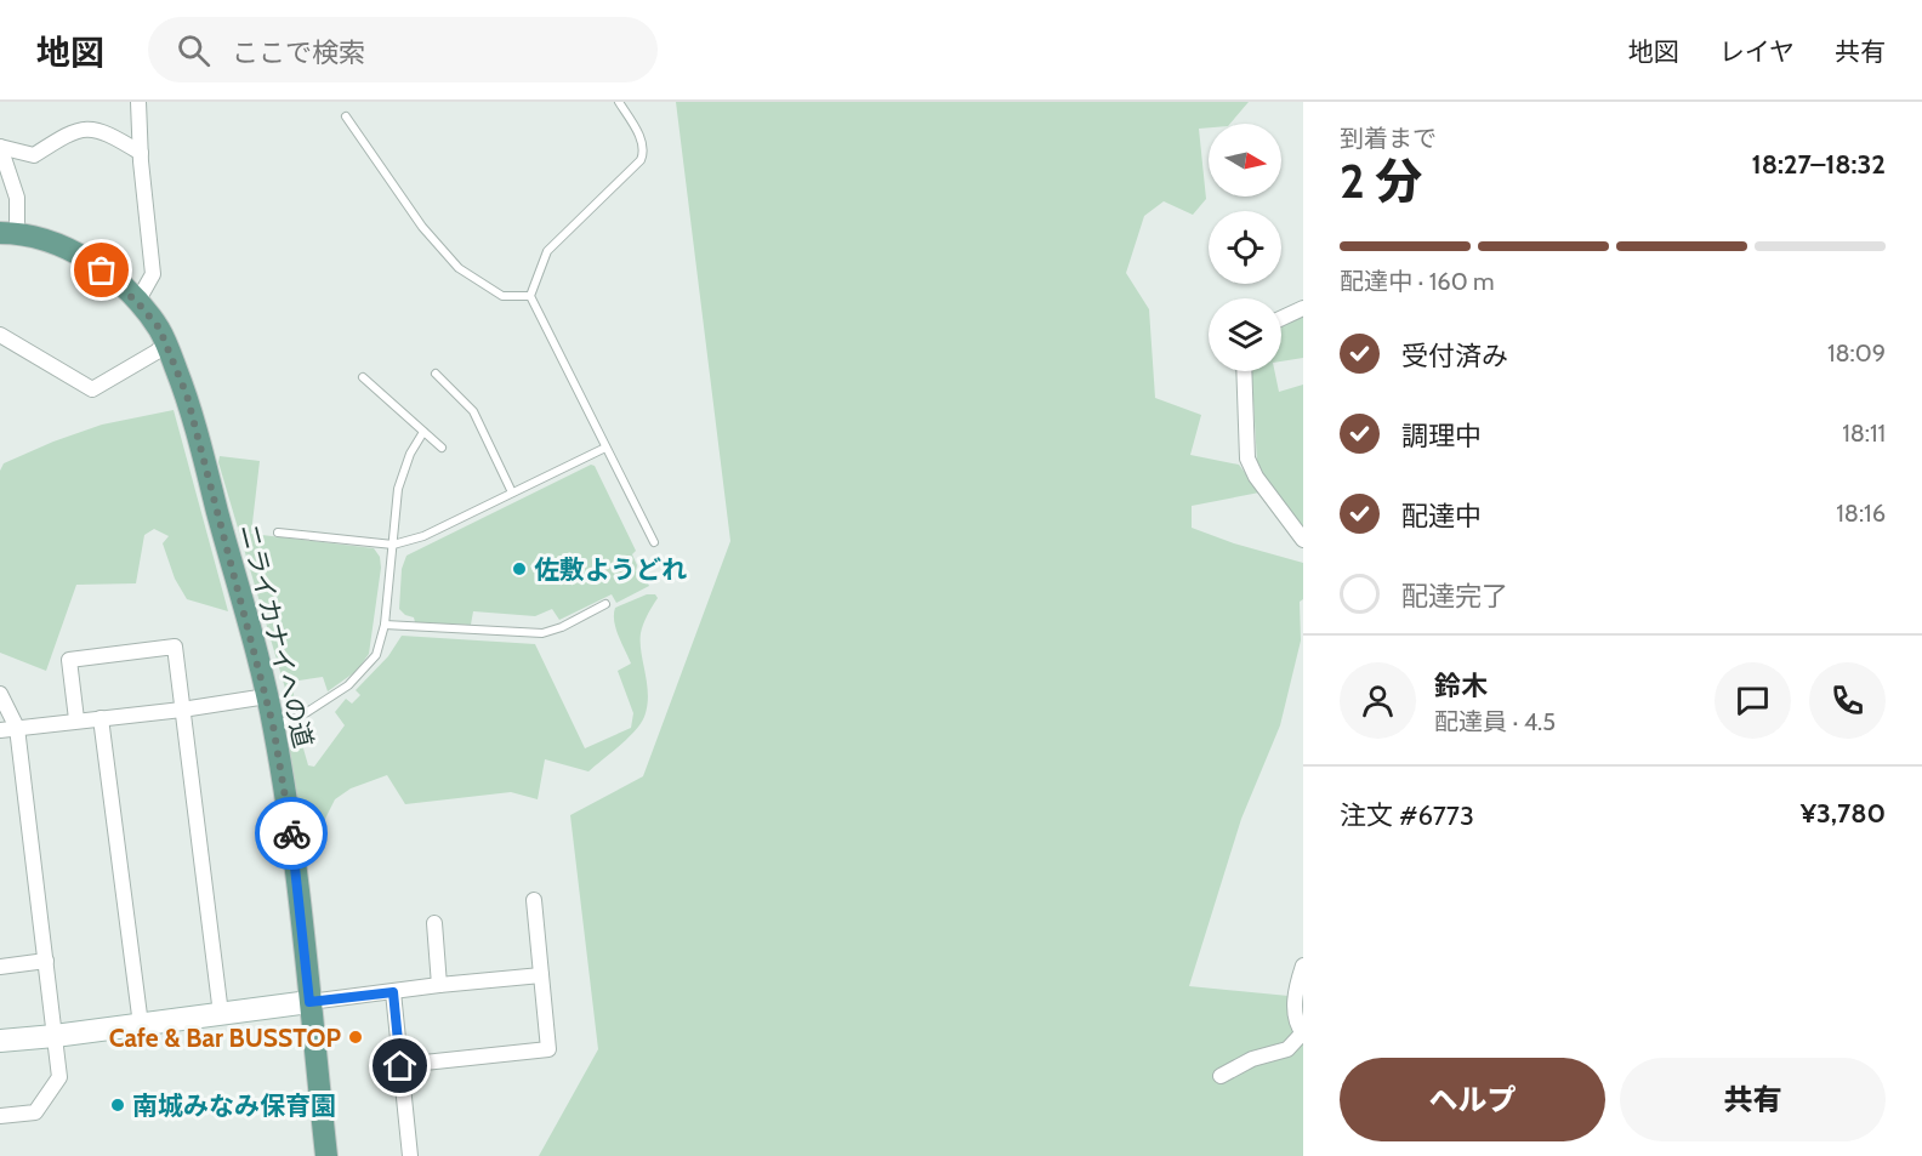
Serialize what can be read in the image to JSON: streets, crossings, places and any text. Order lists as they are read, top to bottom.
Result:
{
  "streets": {
    "main road": ["ニライカナイへの道"]
  },
  "places": ["佐敷ようどれ", "Cafe & Bar BUSSTOP", "南城みなみ保育園"],
  "north": "right",
  "page": {
    "header": "地図",
    "search": "ここで検索",
    "nav": ["地図", "レイヤ", "共有"],
    "heading": ["2 分", "到着まで", "18:27–18:32"],
    "panel": [
      "鈴木",
      "配達員 · 4.5",
      "注文 #6773",
      "¥3,780"
    ],
    "bar": "配達中 · 160 m",
    "list": [
      ["受付済み", "18:09"],
      ["調理中", "18:11"],
      ["配達中", "18:16"],
      "配達完了"
    ],
    "buttons": ["ヘルプ", "共有"]
  }
}
